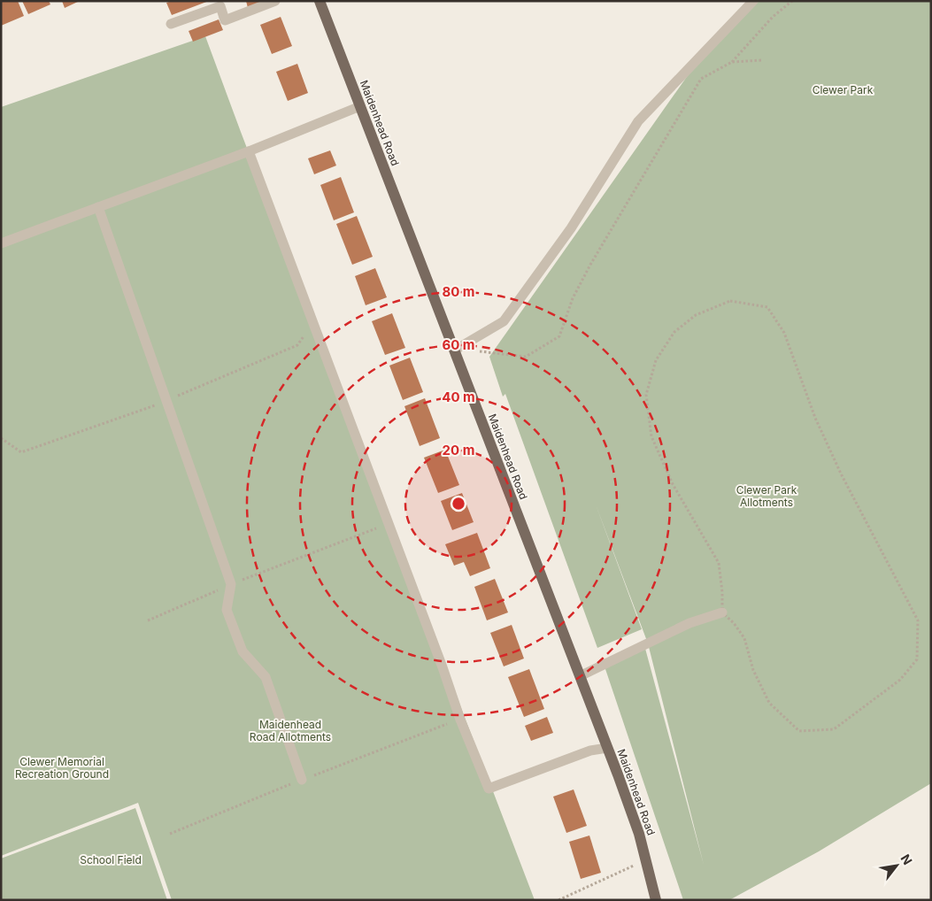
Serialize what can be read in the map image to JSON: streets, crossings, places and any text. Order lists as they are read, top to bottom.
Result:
{
  "streets": {
    "main road": ["Maidenhead Road"]
  },
  "parks": [
    "Clewer Park",
    "Clewer Park Allotments",
    "Maidenhead Road Allotments",
    "Clewer Memorial Recreation Ground",
    "School Field"
  ],
  "north": "top right",
  "rings": [
    "80 m",
    "60 m",
    "40 m",
    "20 m"
  ]
}
